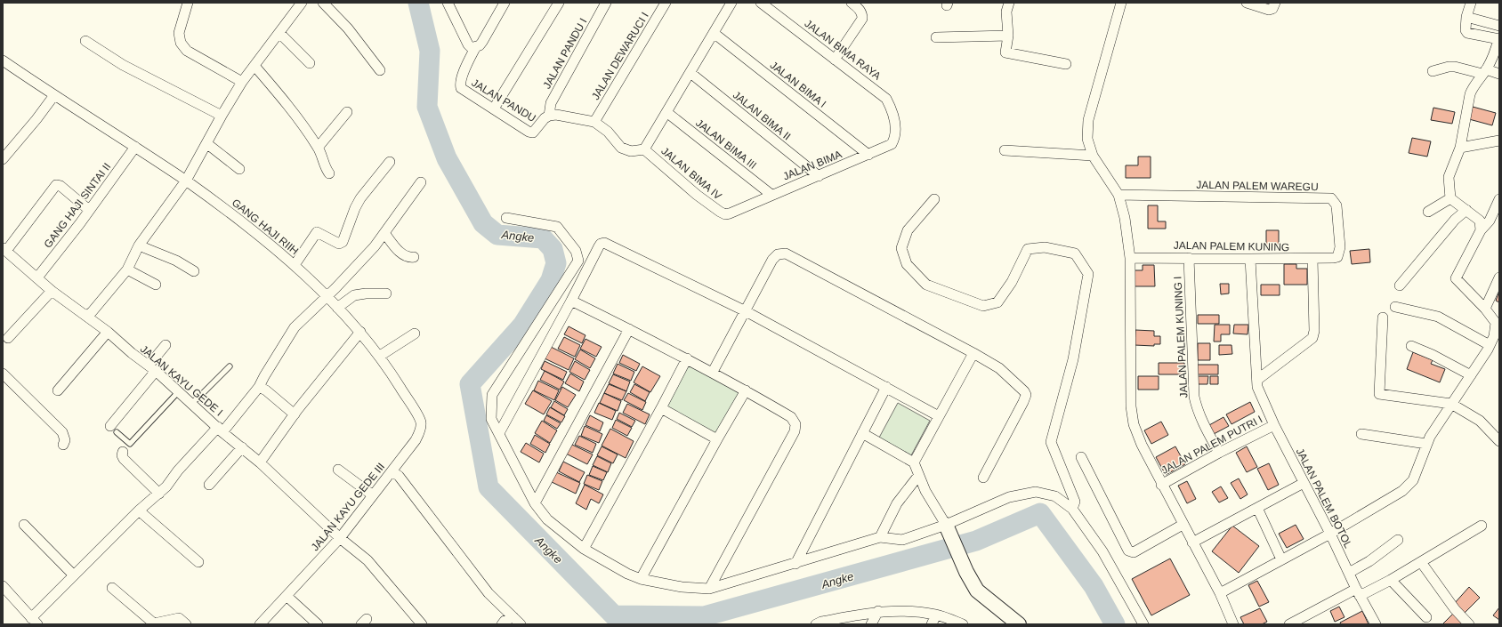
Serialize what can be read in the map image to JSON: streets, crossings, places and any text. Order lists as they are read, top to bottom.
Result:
{
  "streets": {
    "street": [
      "JALAN BIMA RAYA",
      "JALAN PANDU I",
      "JALAN DEWARUCI I",
      "JALAN BIMA I",
      "JALAN PANDU",
      "JALAN BIMA II",
      "JALAN BIMA III",
      "JALAN BIMA",
      "JALAN BIMA IV",
      "JALAN PALEM WAREGU",
      "GANG HAJI SINTAI II",
      "GANG HAJI RIIH",
      "JALAN PALEM KUNING",
      "JALAN PALEM KUNING I",
      "JALAN KAYU GEDE I",
      "JALAN PALEM PUTRI I",
      "JALAN PALEM BOTOL",
      "JALAN KAYU GEDE III"
    ]
  },
  "crossings": [
    ["JALAN BIMA RAYA", "JALAN BIMA"],
    ["JALAN PANDU I", "JALAN PANDU"],
    ["JALAN DEWARUCI I", "JALAN PANDU"],
    ["JALAN BIMA I", "JALAN BIMA"],
    ["JALAN PANDU", "JALAN BIMA IV"],
    ["JALAN BIMA II", "JALAN BIMA"],
    ["JALAN BIMA III", "JALAN BIMA"],
    ["JALAN BIMA", "JALAN BIMA IV"],
    ["JALAN PALEM WAREGU", "JALAN PALEM KUNING"],
    ["GANG HAJI SINTAI II", "GANG HAJI RIIH"],
    ["GANG HAJI SINTAI II", "JALAN KAYU GEDE I"],
    ["GANG HAJI RIIH", "JALAN KAYU GEDE III"],
    ["JALAN PALEM KUNING", "JALAN PALEM KUNING I"],
    ["JALAN PALEM KUNING", "JALAN PALEM BOTOL"],
    ["JALAN PALEM KUNING I", "JALAN PALEM PUTRI I"],
    ["JALAN KAYU GEDE I", "JALAN KAYU GEDE III"],
    ["JALAN PALEM PUTRI I", "JALAN PALEM BOTOL"]
  ],
  "water": ["Angke"]
}
